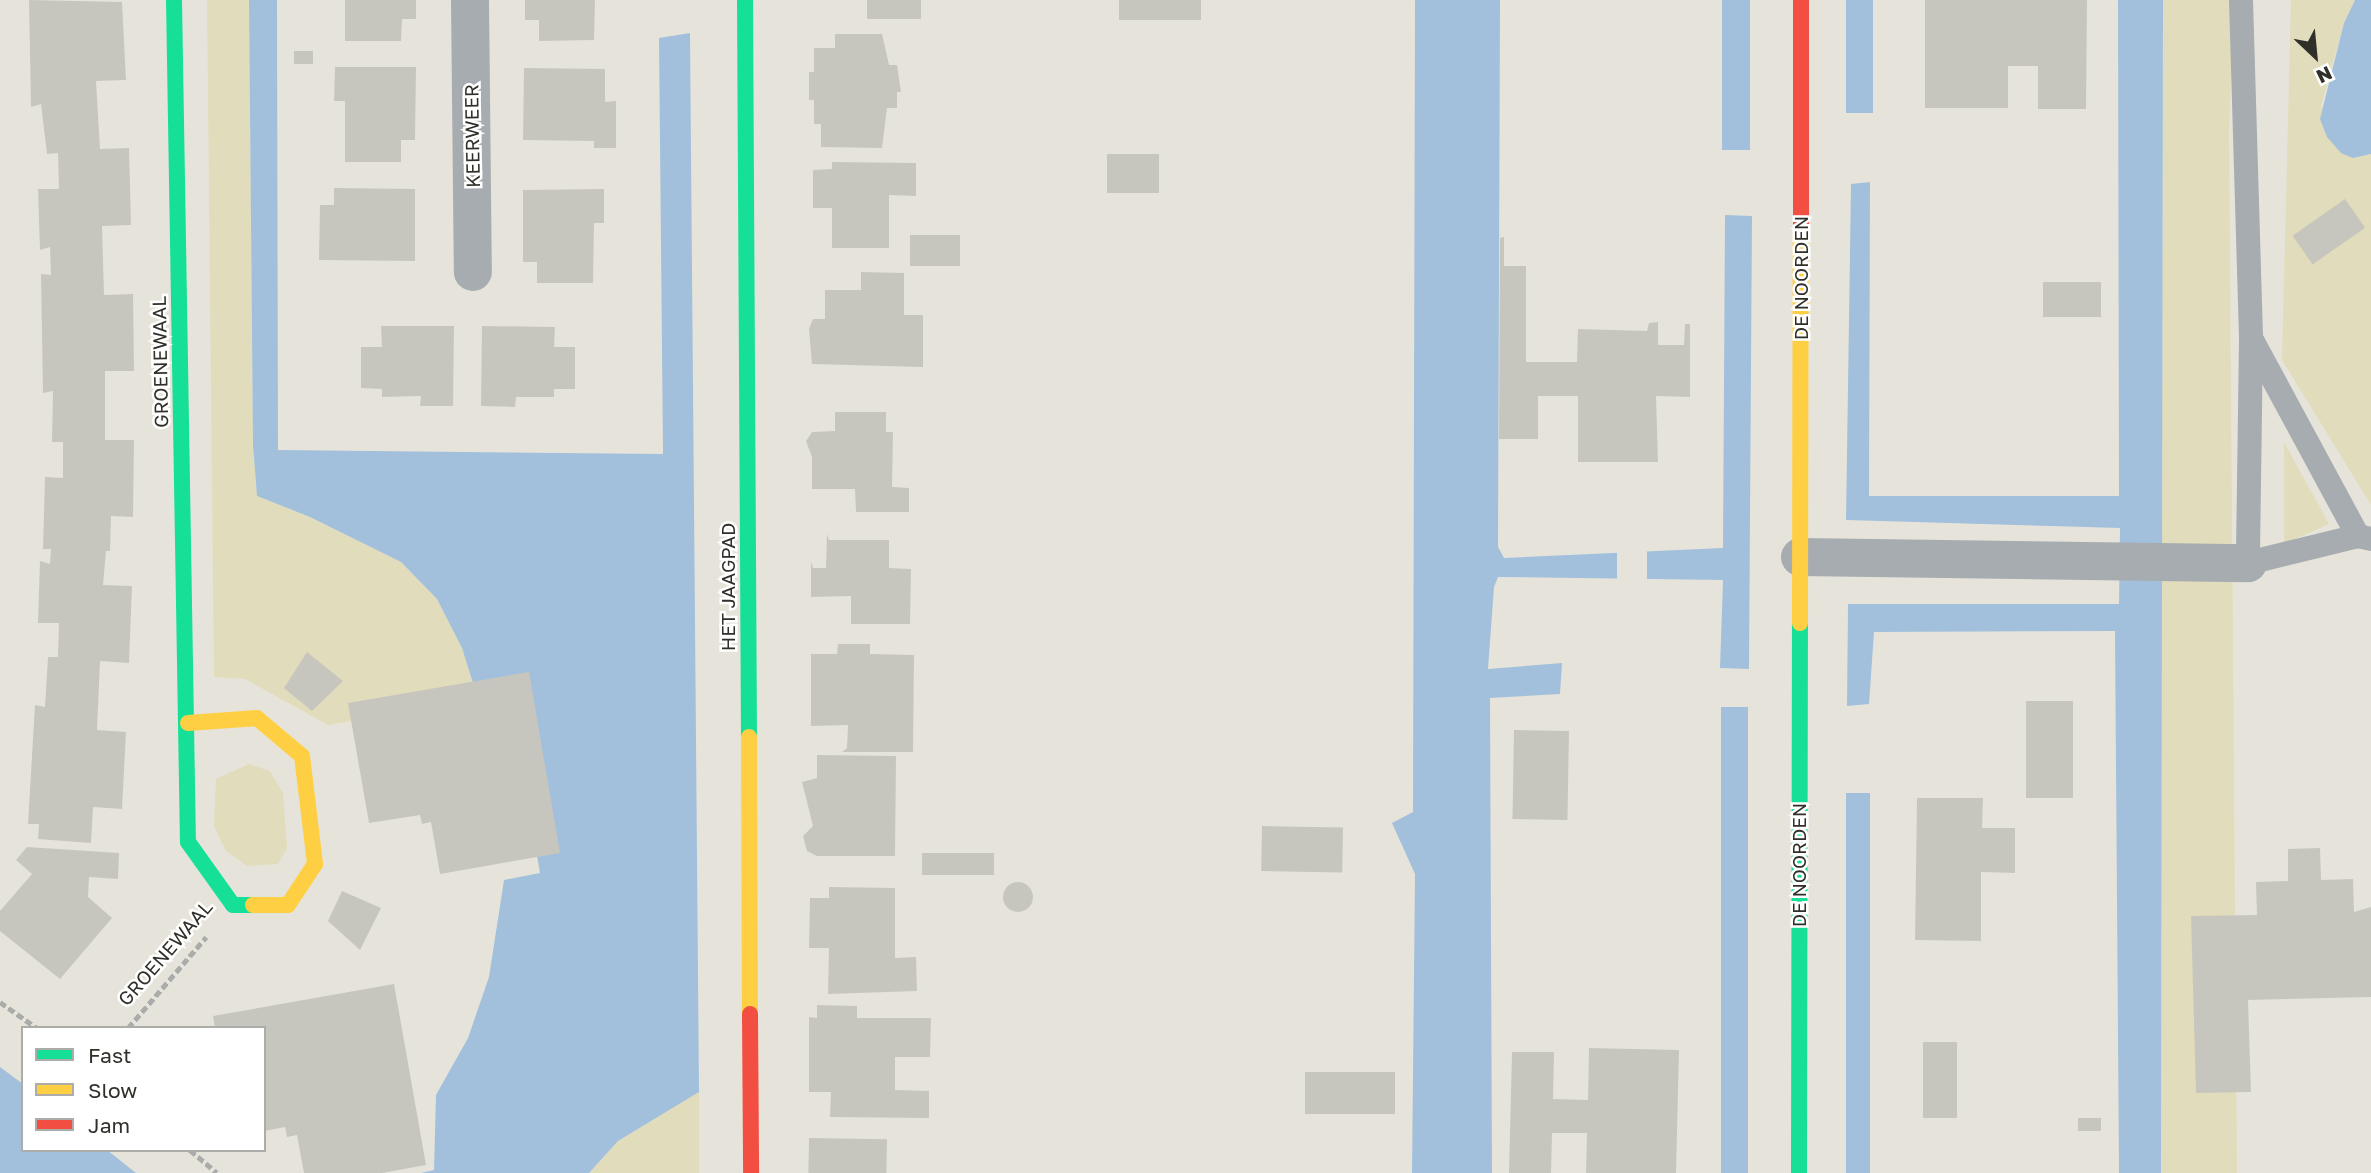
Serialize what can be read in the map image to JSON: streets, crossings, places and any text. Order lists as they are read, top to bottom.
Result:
{
  "streets": {
    "street": [
      "KEERWEER",
      "DE NOORDEN",
      "GROENEWAAL",
      "HET JAAGPAD"
    ]
  },
  "legend": ["Fast", "Slow", "Jam"],
  "north": "bottom right"
}
